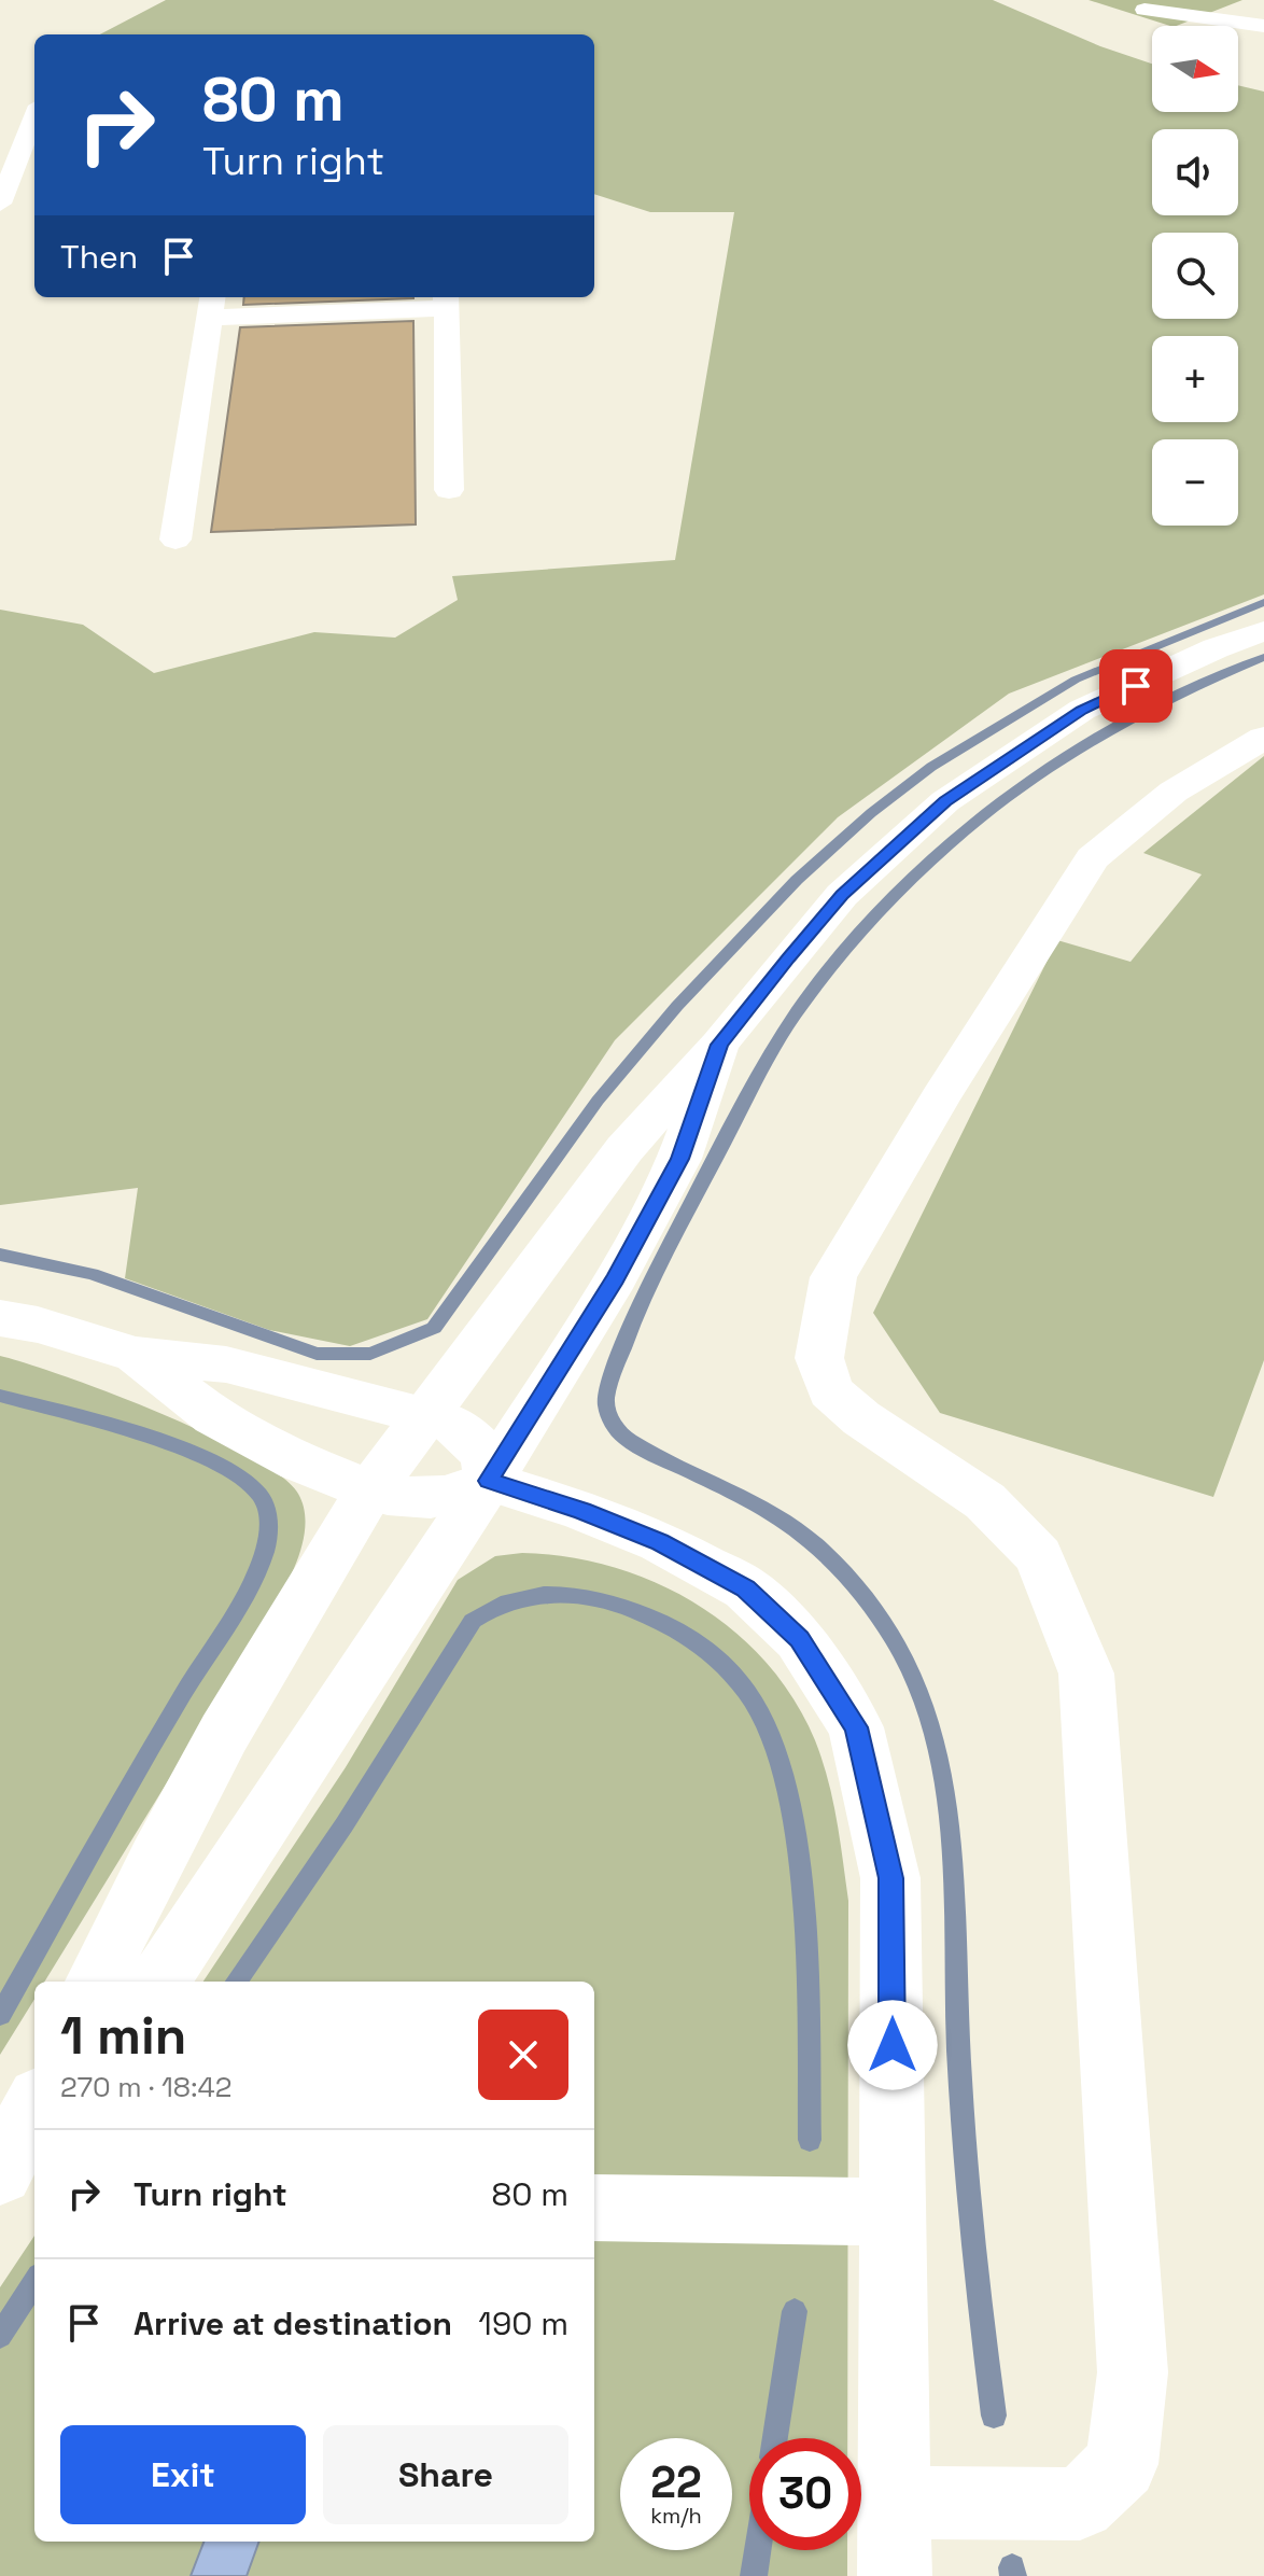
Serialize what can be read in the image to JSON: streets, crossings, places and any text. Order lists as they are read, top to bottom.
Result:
{
  "north": "right",
  "page": {
    "map_buttons": ["+", "−"],
    "turn": ["80 m", "Turn right"],
    "then": "Then",
    "heading": ["1 min", "270 m · 18:42"],
    "list": [
      {
        "name": "Turn right",
        "value": "80 m"
      },
      {
        "name": "Arrive at destination",
        "value": "190 m"
      }
    ],
    "buttons": ["Exit", "Share"],
    "speed": "22 km/h",
    "limit": "30"
  }
}
